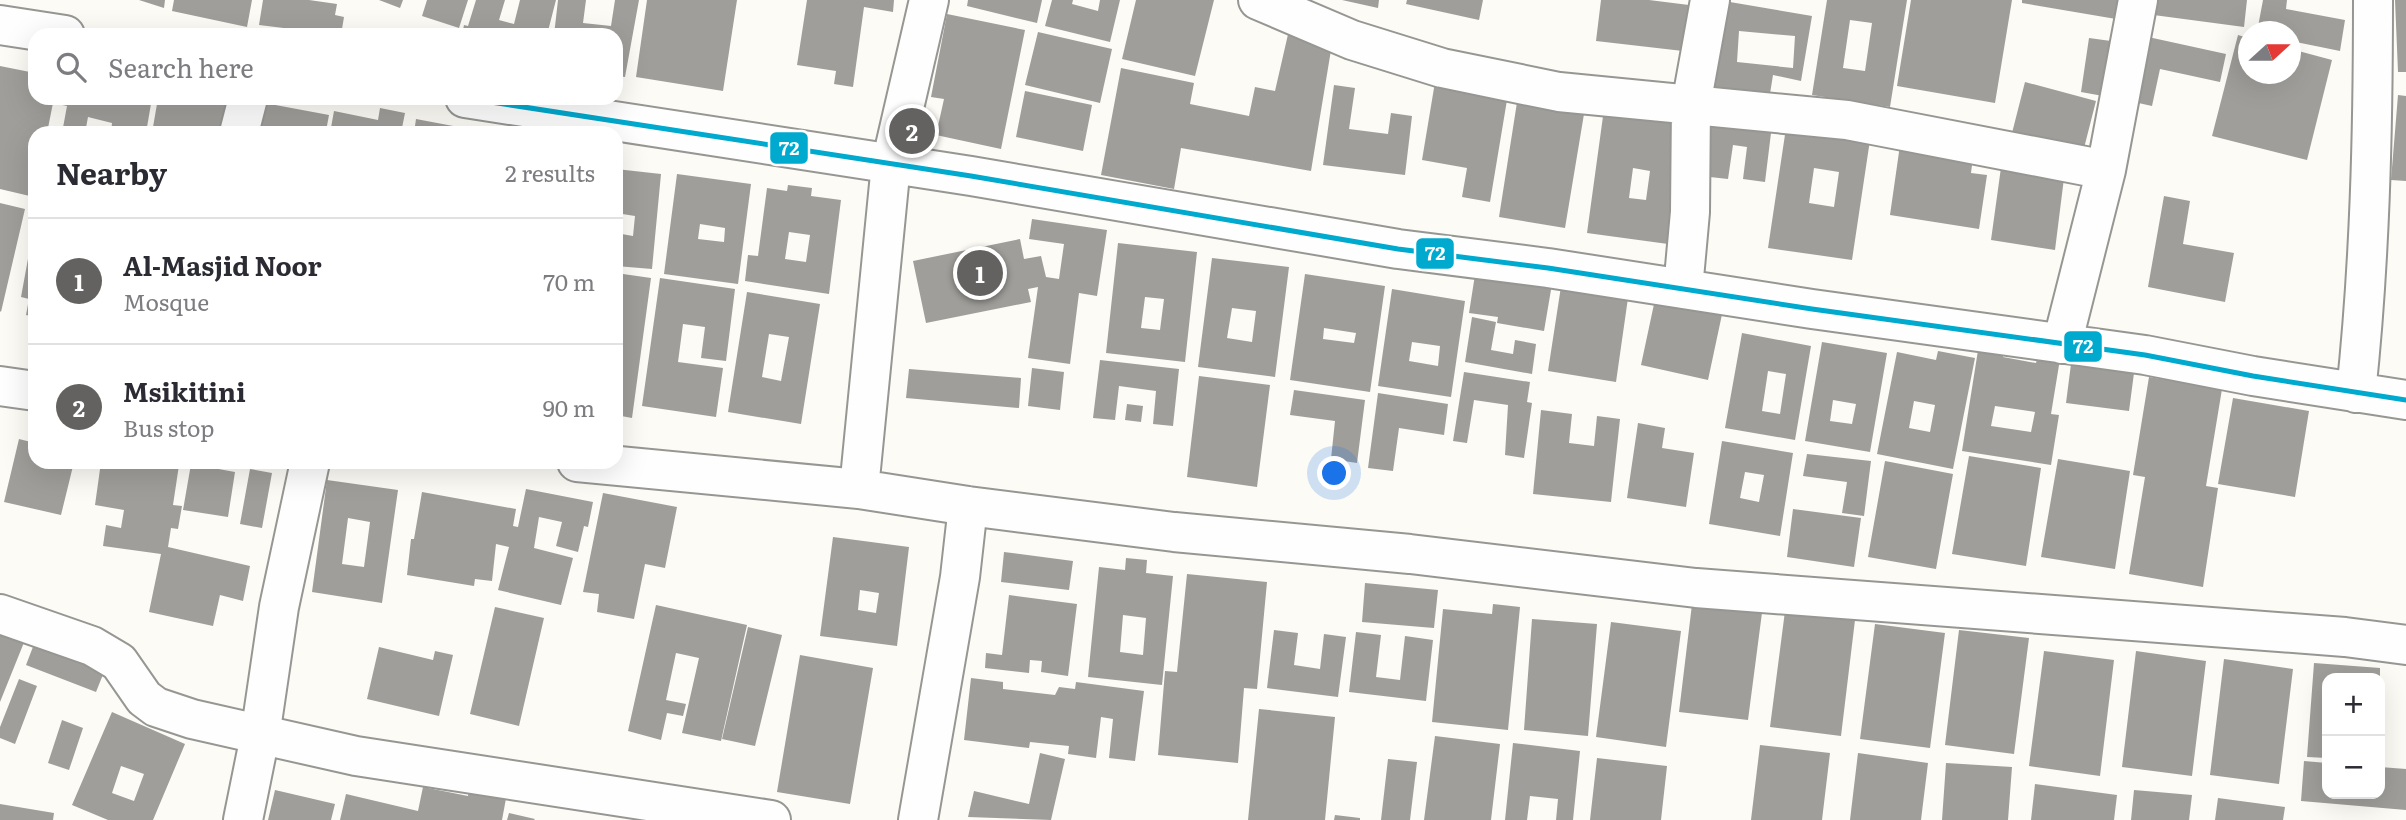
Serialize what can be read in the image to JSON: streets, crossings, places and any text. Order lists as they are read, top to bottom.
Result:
{
  "lines": ["transit line 72"],
  "north": "right",
  "page": {
    "search": "Search here",
    "pins": ["2", "1"],
    "heading": ["Nearby", "2 results"],
    "list": [
      {
        "mark": "1",
        "name": "Al-Masjid Noor",
        "note": "Mosque",
        "value": "70 m"
      },
      {
        "mark": "2",
        "name": "Msikitini",
        "note": "Bus stop",
        "value": "90 m"
      }
    ],
    "map_buttons": ["+", "−"]
  }
}
